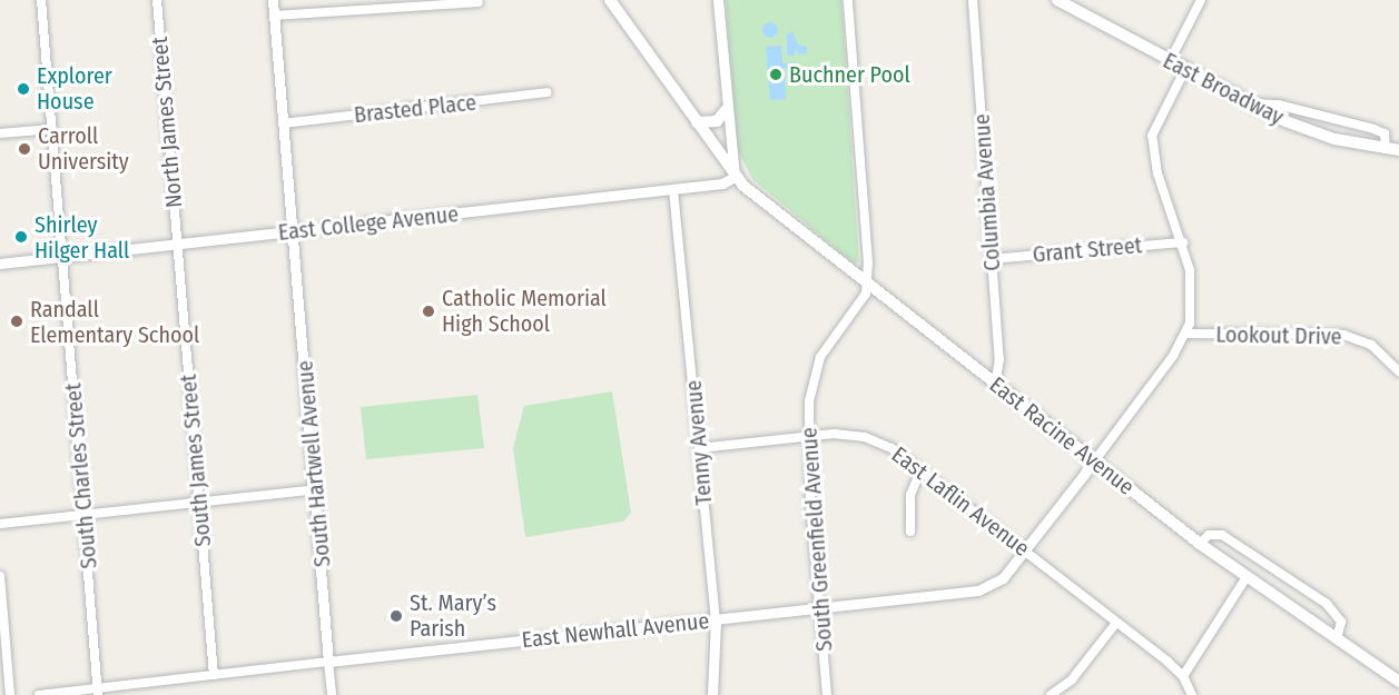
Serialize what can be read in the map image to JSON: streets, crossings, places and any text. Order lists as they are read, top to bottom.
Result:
{
  "streets": {
    "main road": ["East Broadway", "East Racine Avenue"],
    "street": [
      "Brasted Place",
      "North James Street",
      "Columbia Avenue",
      "East College Avenue",
      "Grant Street",
      "Lookout Drive",
      "Tenny Avenue",
      "South James Street",
      "South Hartwell Avenue",
      "South Charles Street",
      "East Laflin Avenue",
      "South Greenfield Avenue",
      "East Newhall Avenue"
    ]
  },
  "crossings": [
    ["Brasted Place", "South Hartwell Avenue"],
    ["North James Street", "East College Avenue"],
    ["North James Street", "South James Street"],
    ["Columbia Avenue", "Grant Street"],
    ["Columbia Avenue", "East Racine Avenue"],
    ["East College Avenue", "East Racine Avenue"],
    ["East College Avenue", "Tenny Avenue"],
    ["East College Avenue", "South James Street"],
    ["East College Avenue", "South Hartwell Avenue"],
    ["East College Avenue", "South Charles Street"],
    ["East Racine Avenue", "South Greenfield Avenue"],
    ["East Racine Avenue", "East Newhall Avenue"],
    ["Tenny Avenue", "East Laflin Avenue"],
    ["Tenny Avenue", "East Newhall Avenue"],
    ["South James Street", "East Newhall Avenue"],
    ["South Hartwell Avenue", "East Newhall Avenue"],
    ["South Charles Street", "East Newhall Avenue"],
    ["East Laflin Avenue", "South Greenfield Avenue"],
    ["East Laflin Avenue", "East Newhall Avenue"],
    ["South Greenfield Avenue", "East Newhall Avenue"]
  ],
  "places": [
    "Buchner Pool",
    "Explorer House",
    "Carroll University",
    "Shirley Hilger Hall",
    "Catholic Memorial High School",
    "Randall Elementary School",
    "St. Mary’s Parish"
  ]
}
